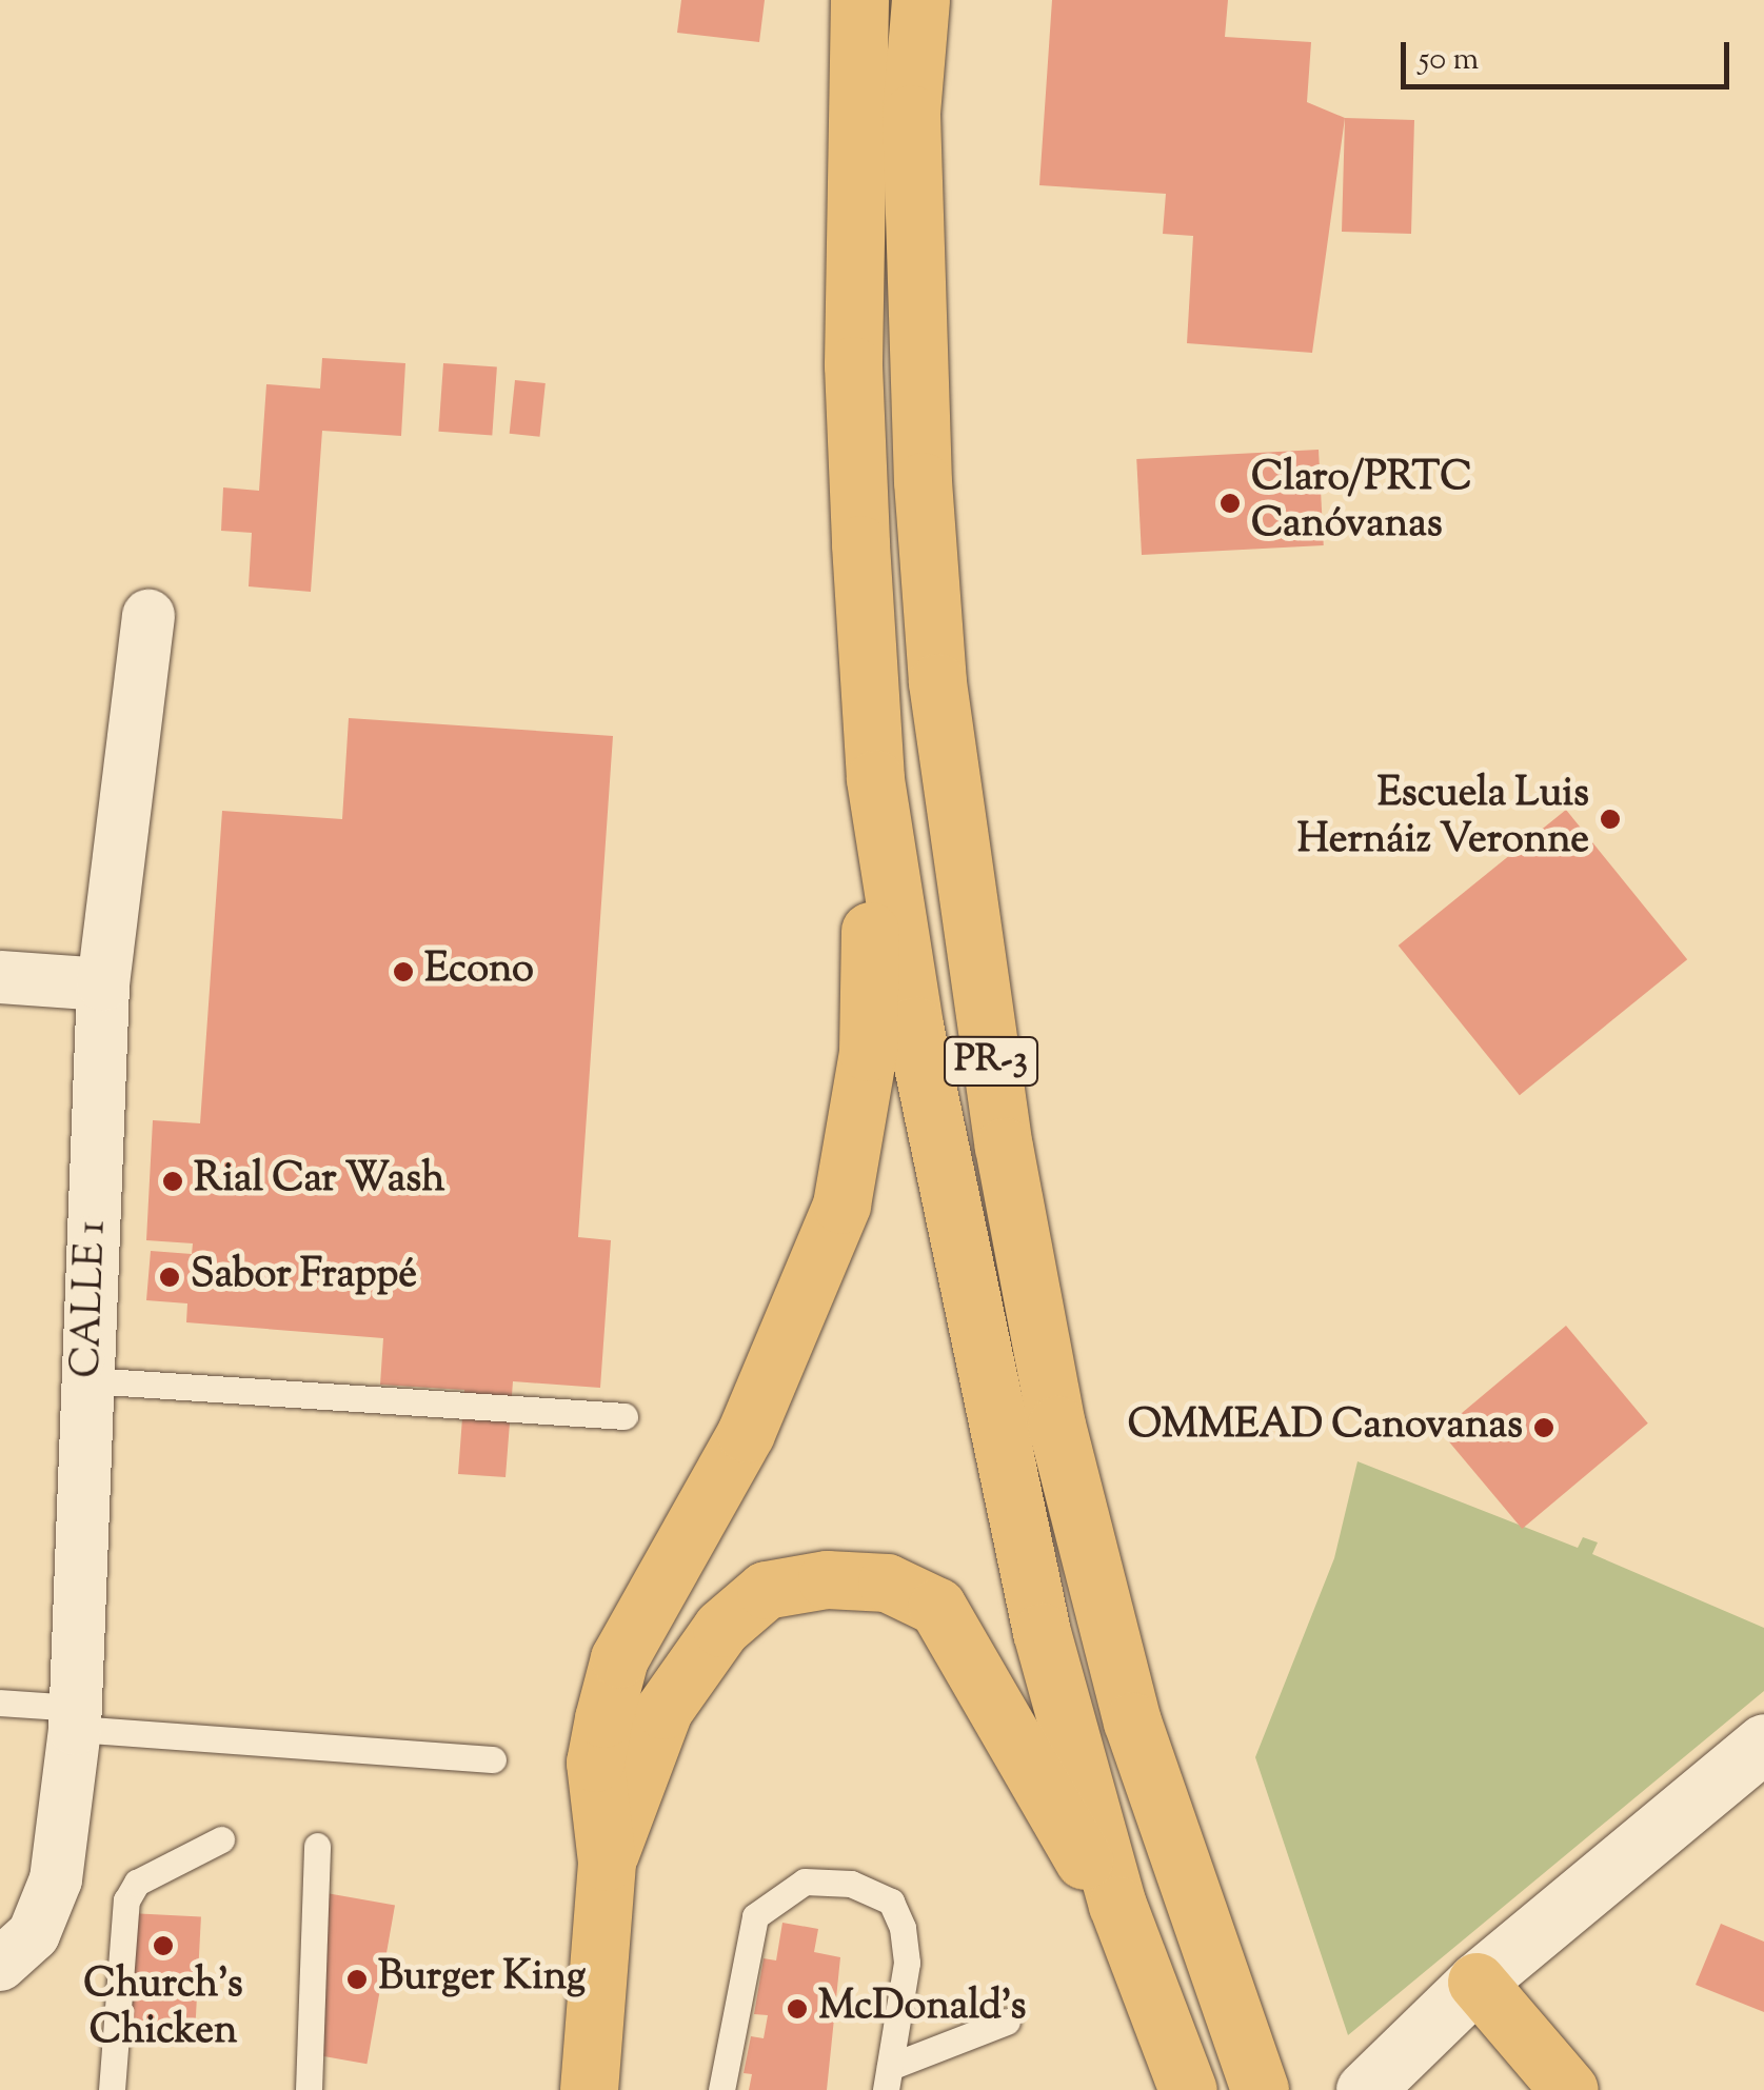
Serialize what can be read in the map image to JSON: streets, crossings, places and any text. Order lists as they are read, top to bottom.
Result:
{
  "streets": {
    "main road": ["PR-3"],
    "street": ["CALLE 1"]
  },
  "places": [
    "Claro/PRTC Canóvanas",
    "Escuela Luis Hernáiz Veronne",
    "Econo",
    "Rial Car Wash",
    "Sabor Frappé",
    "OMMEAD Canovanas",
    "Church's Chicken",
    "Burger King",
    "McDonald's"
  ],
  "scale_bar": "50 m"
}
